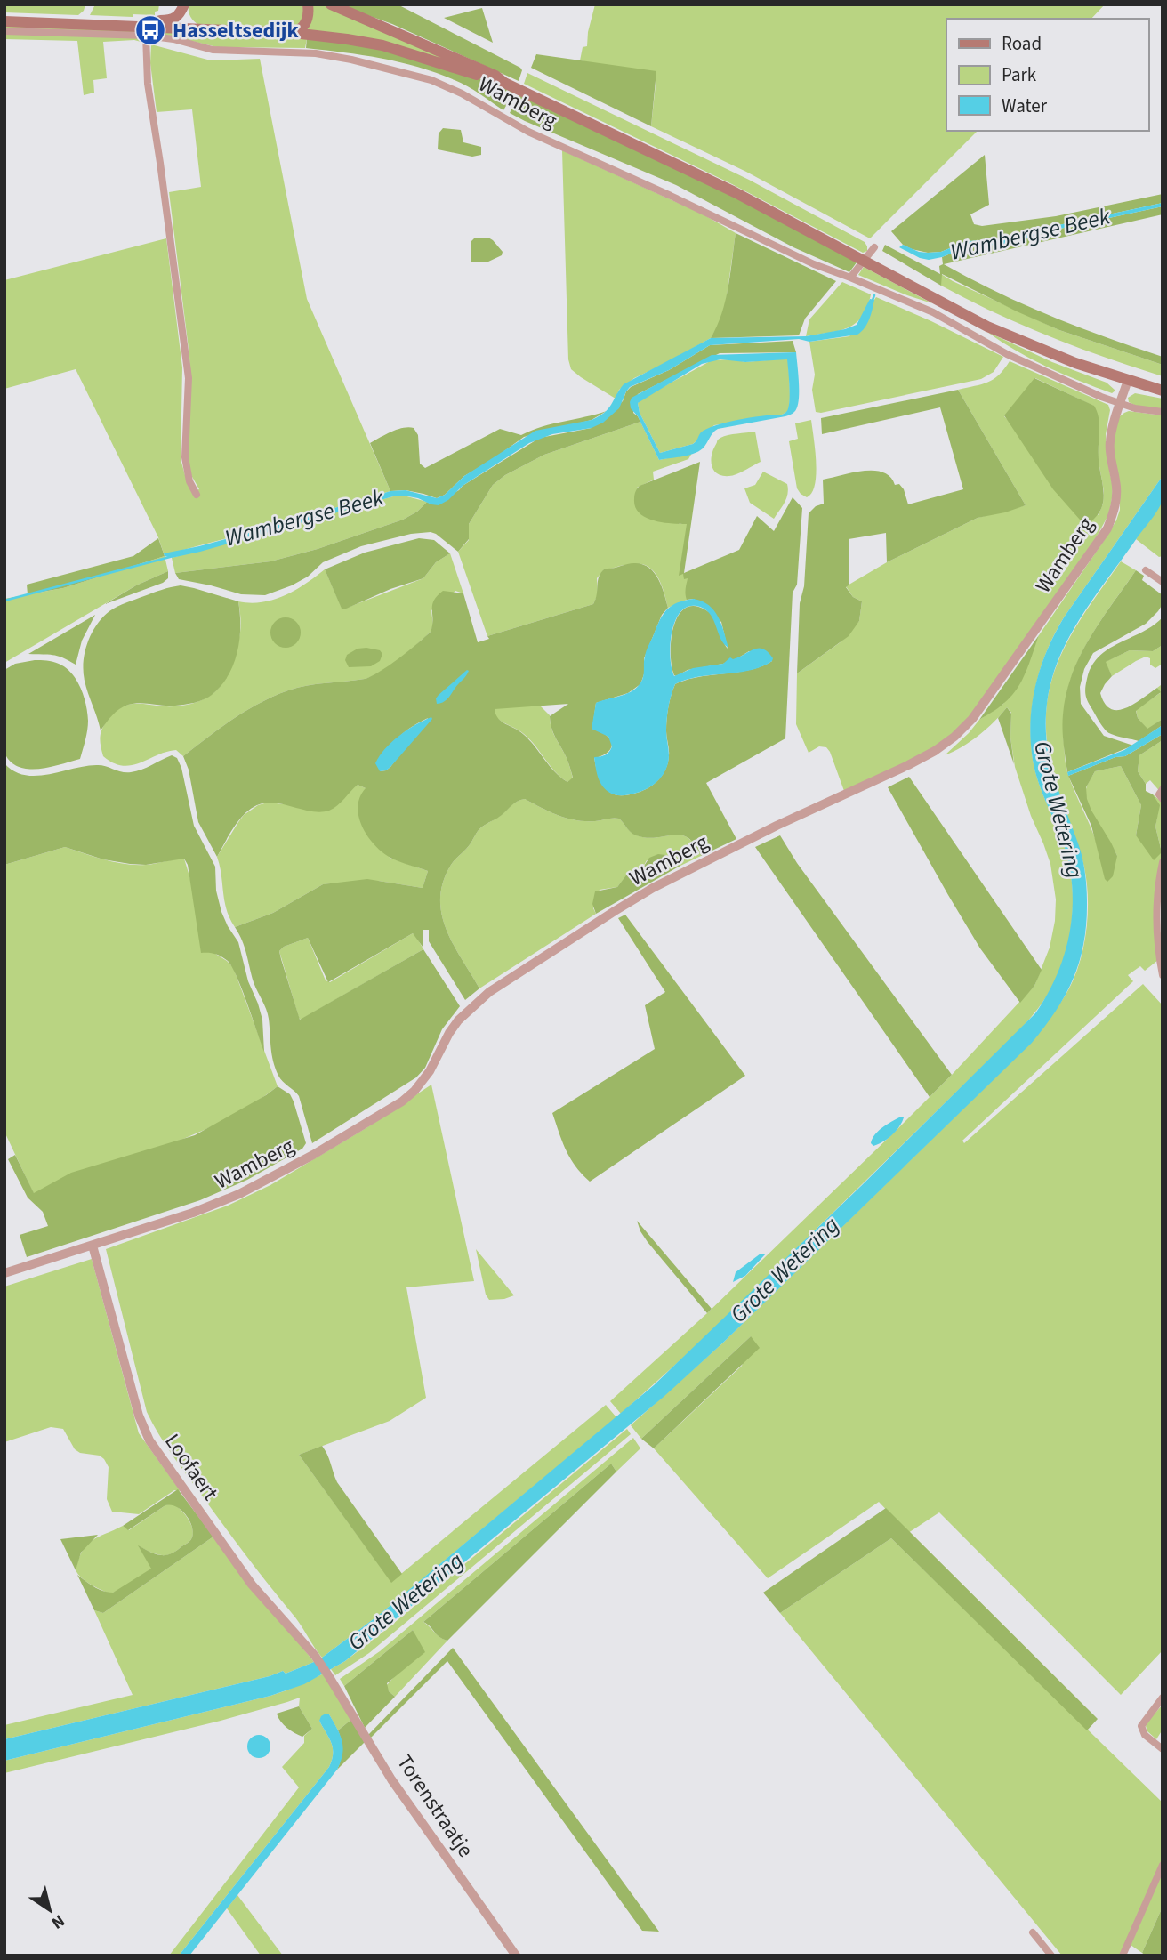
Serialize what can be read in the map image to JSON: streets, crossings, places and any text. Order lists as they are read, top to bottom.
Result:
{
  "streets": {
    "main road": ["Wamberg"],
    "street": ["Loofaert", "Torenstraatje"]
  },
  "crossings": [
    ["Wamberg", "Loofaert"],
    ["Loofaert", "Torenstraatje"]
  ],
  "water": ["Wambergse Beek", "Grote Wetering"],
  "places": {
    "bus stop": ["Hasseltsedijk"]
  },
  "legend": ["Road", "Park", "Water"],
  "north": "bottom right"
}
